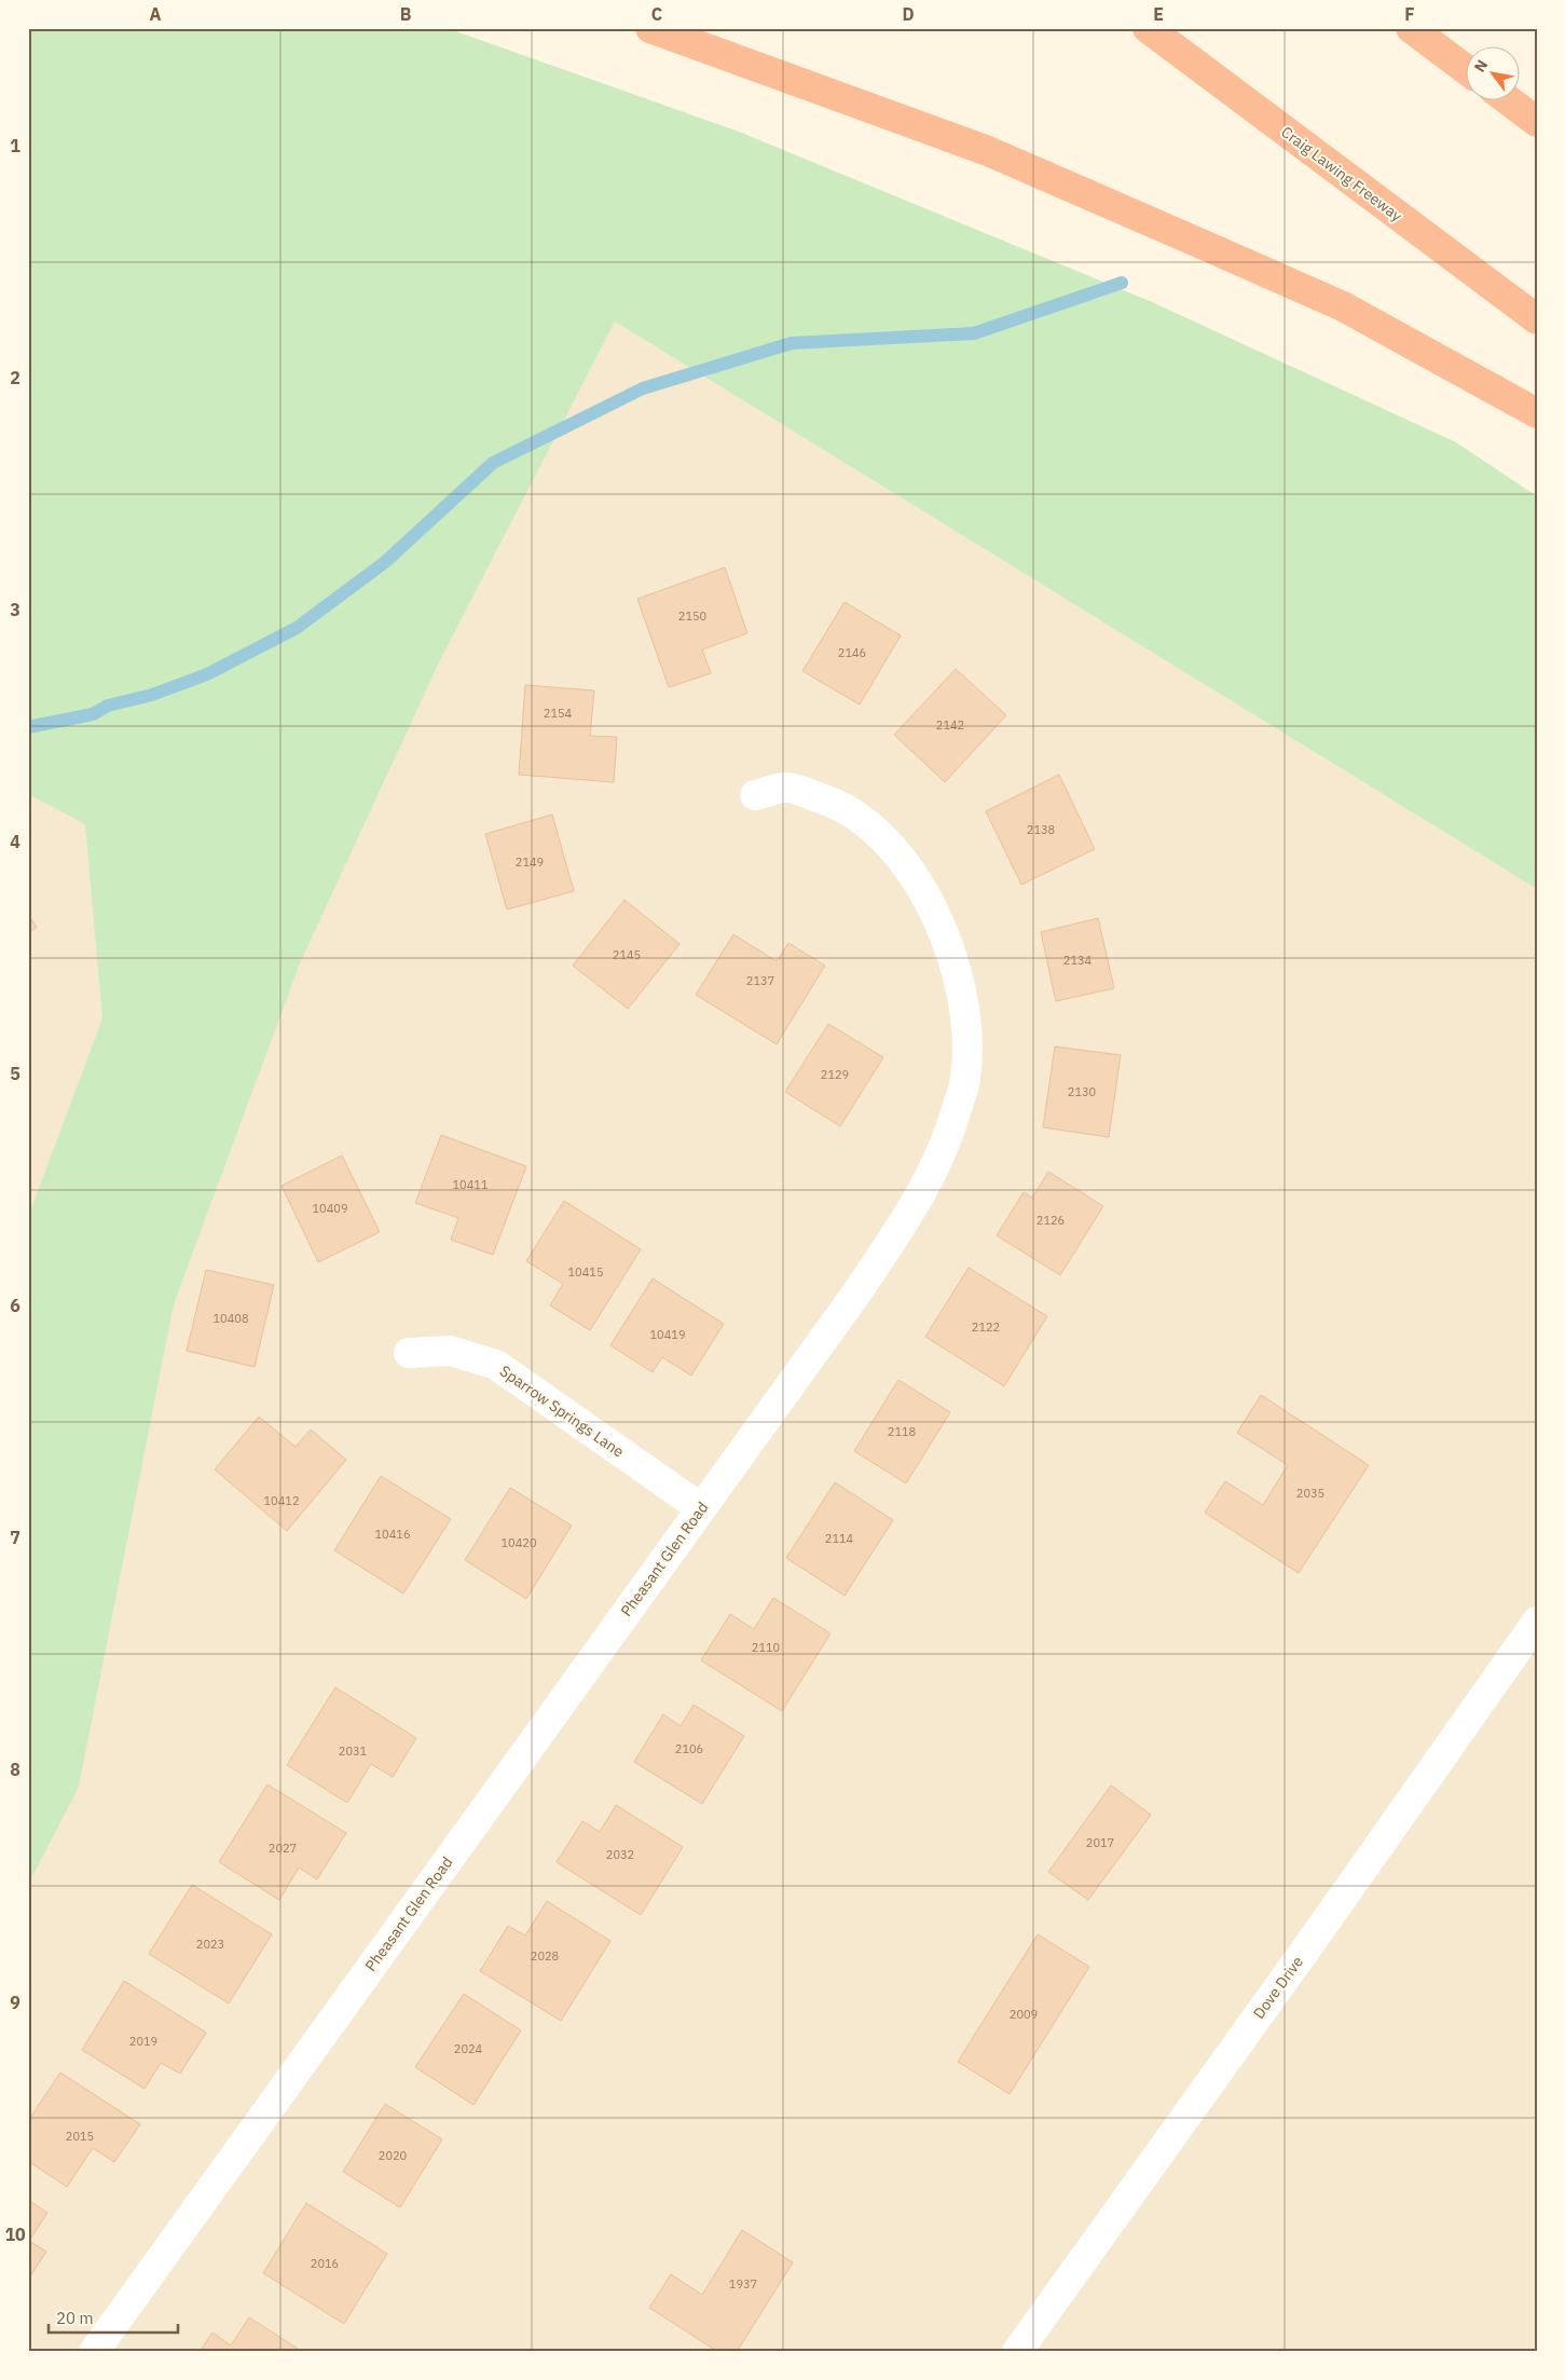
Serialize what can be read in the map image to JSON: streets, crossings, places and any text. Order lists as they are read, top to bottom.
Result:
{
  "streets": {
    "highway": ["Craig Lawing Freeway"],
    "street": ["Sparrow Springs Lane", "Pheasant Glen Road", "Dove Drive"]
  },
  "crossings": [
    ["Sparrow Springs Lane", "Pheasant Glen Road"]
  ],
  "house_numbers": [
    "2150",
    "2146",
    "2154",
    "2142",
    "2138",
    "2149",
    "2145",
    "2134",
    "2137",
    "2129",
    "2130",
    "10411",
    "10409",
    "2126",
    "10415",
    "10408",
    "2122",
    "10419",
    "2118",
    "2035",
    "10412",
    "10416",
    "2114",
    "10420",
    "2110",
    "2106",
    "2031",
    "2017",
    "2027",
    "2032",
    "2023",
    "2028",
    "2009",
    "2019",
    "2024",
    "2015",
    "2020",
    "2016",
    "1937"
  ],
  "scale_bar": "20 m",
  "north": "top left",
  "grid": {
    "columns": [
      "A",
      "B",
      "C",
      "D",
      "E",
      "F"
    ],
    "rows": [
      "1",
      "2",
      "3",
      "4",
      "5",
      "6",
      "7",
      "8",
      "9",
      "10"
    ]
  }
}
